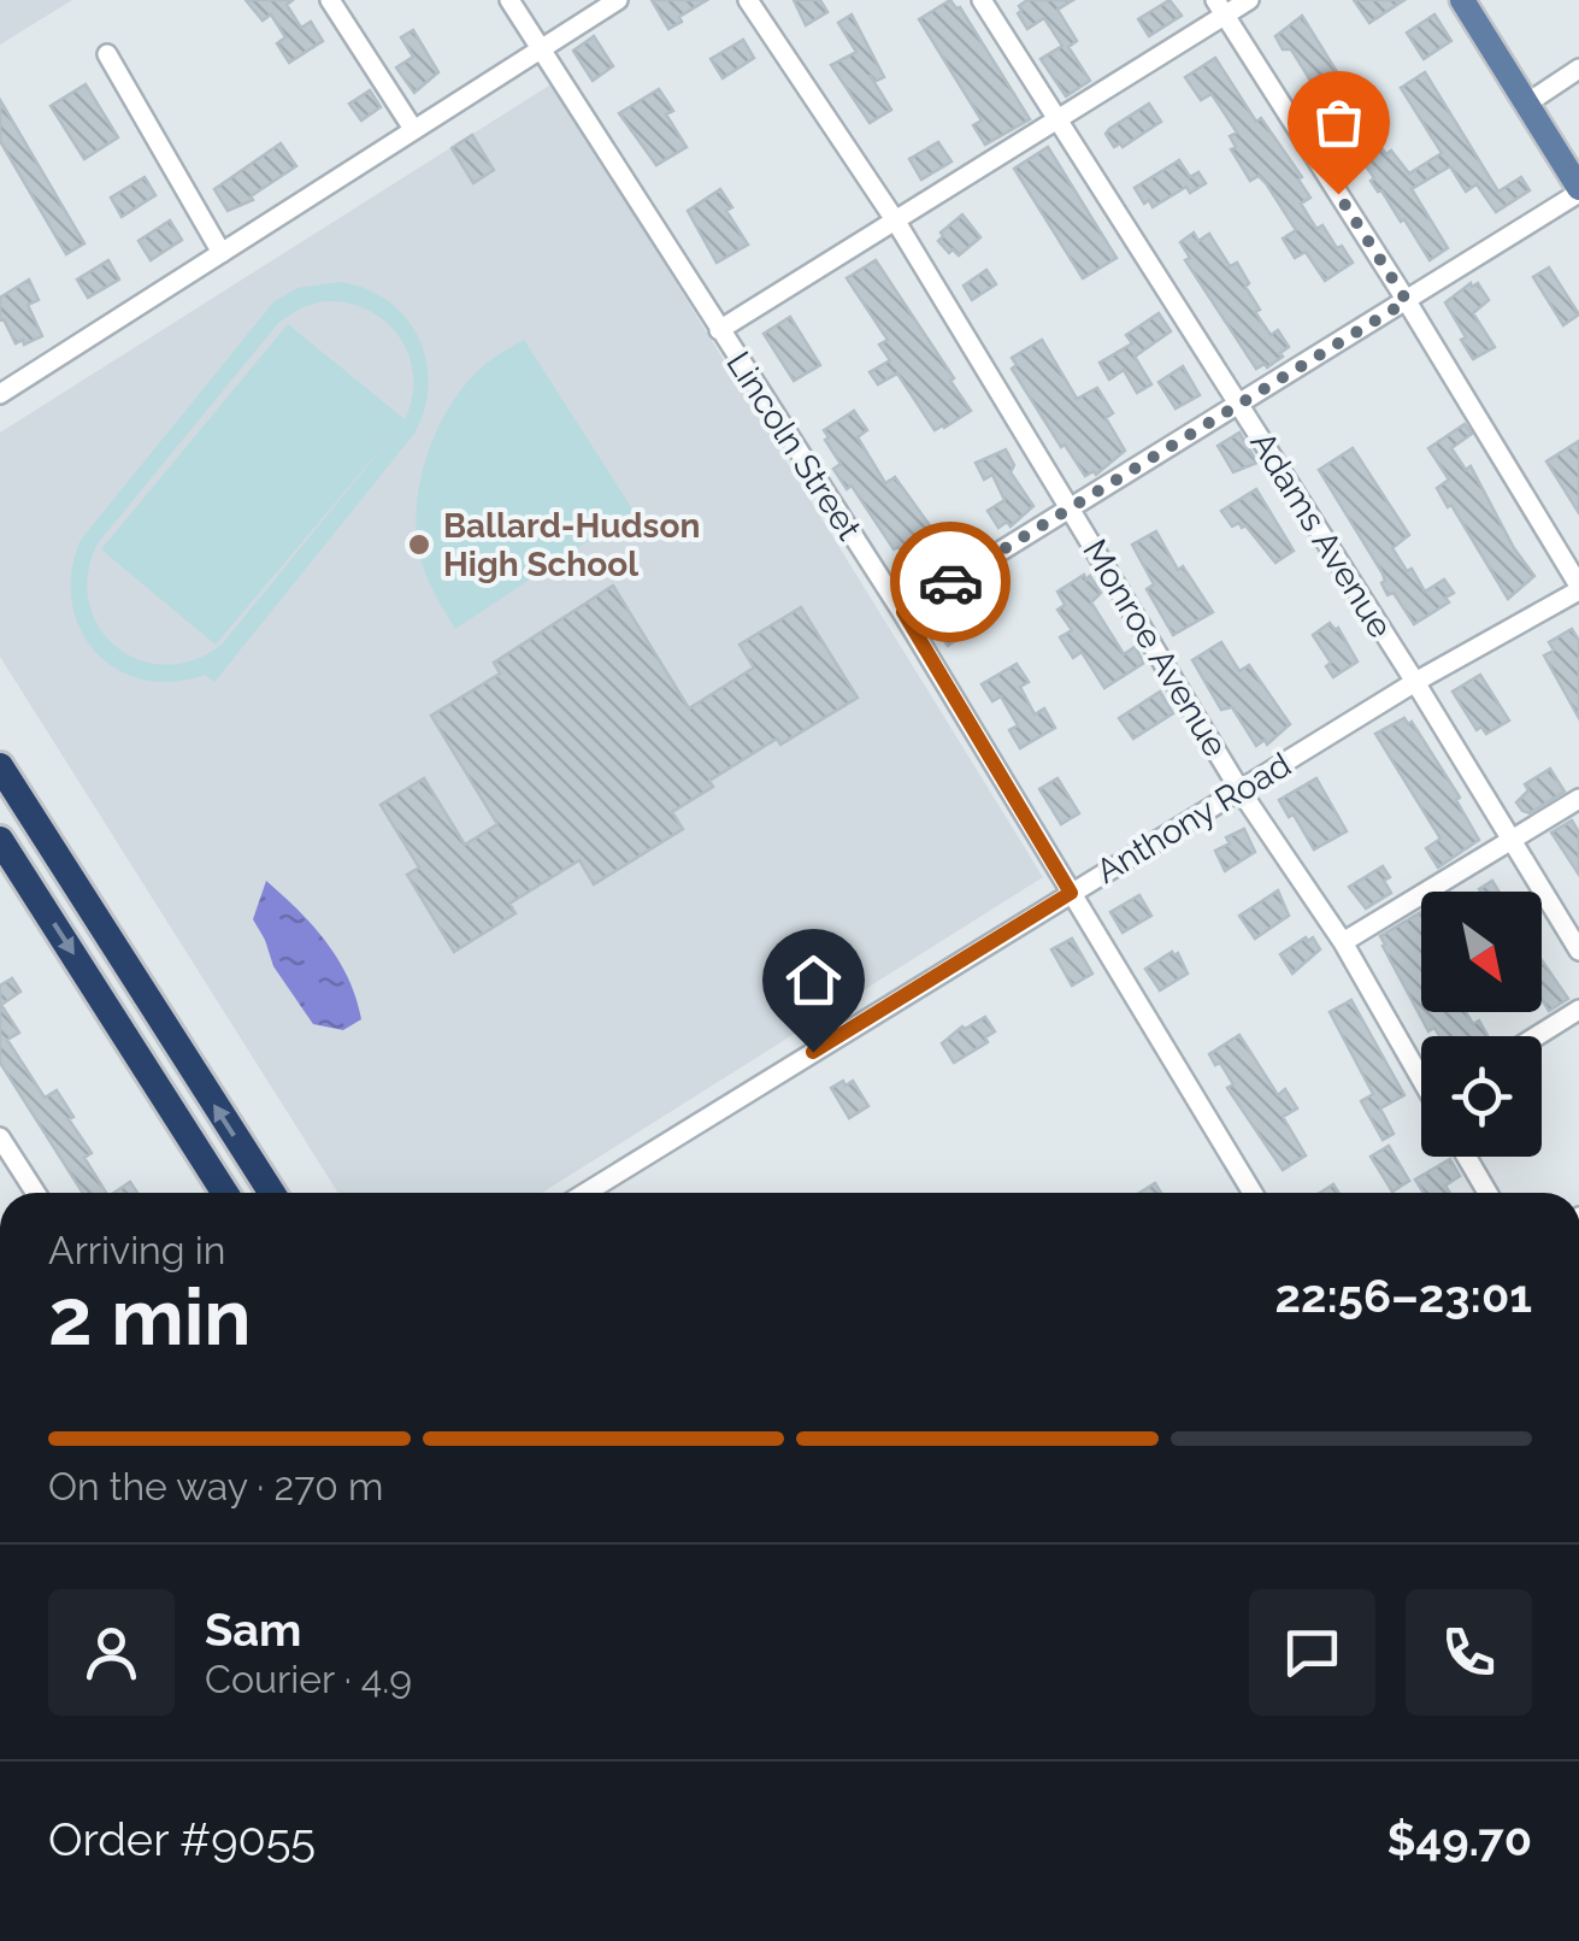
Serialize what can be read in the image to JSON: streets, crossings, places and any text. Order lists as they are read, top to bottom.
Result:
{
  "streets": {
    "street": [
      "Lincoln Street",
      "Adams Avenue",
      "Monroe Avenue",
      "Anthony Road"
    ]
  },
  "crossings": [
    ["Lincoln Street", "Anthony Road"],
    ["Adams Avenue", "Anthony Road"],
    ["Monroe Avenue", "Anthony Road"]
  ],
  "places": ["Ballard-Hudson High School"],
  "north": "bottom right",
  "page": {
    "heading": ["2 min", "Arriving in", "22:56–23:01"],
    "panel": [
      "Sam",
      "Courier · 4.9",
      "Order #9055",
      "$49.70"
    ],
    "bar": "On the way · 270 m"
  }
}
